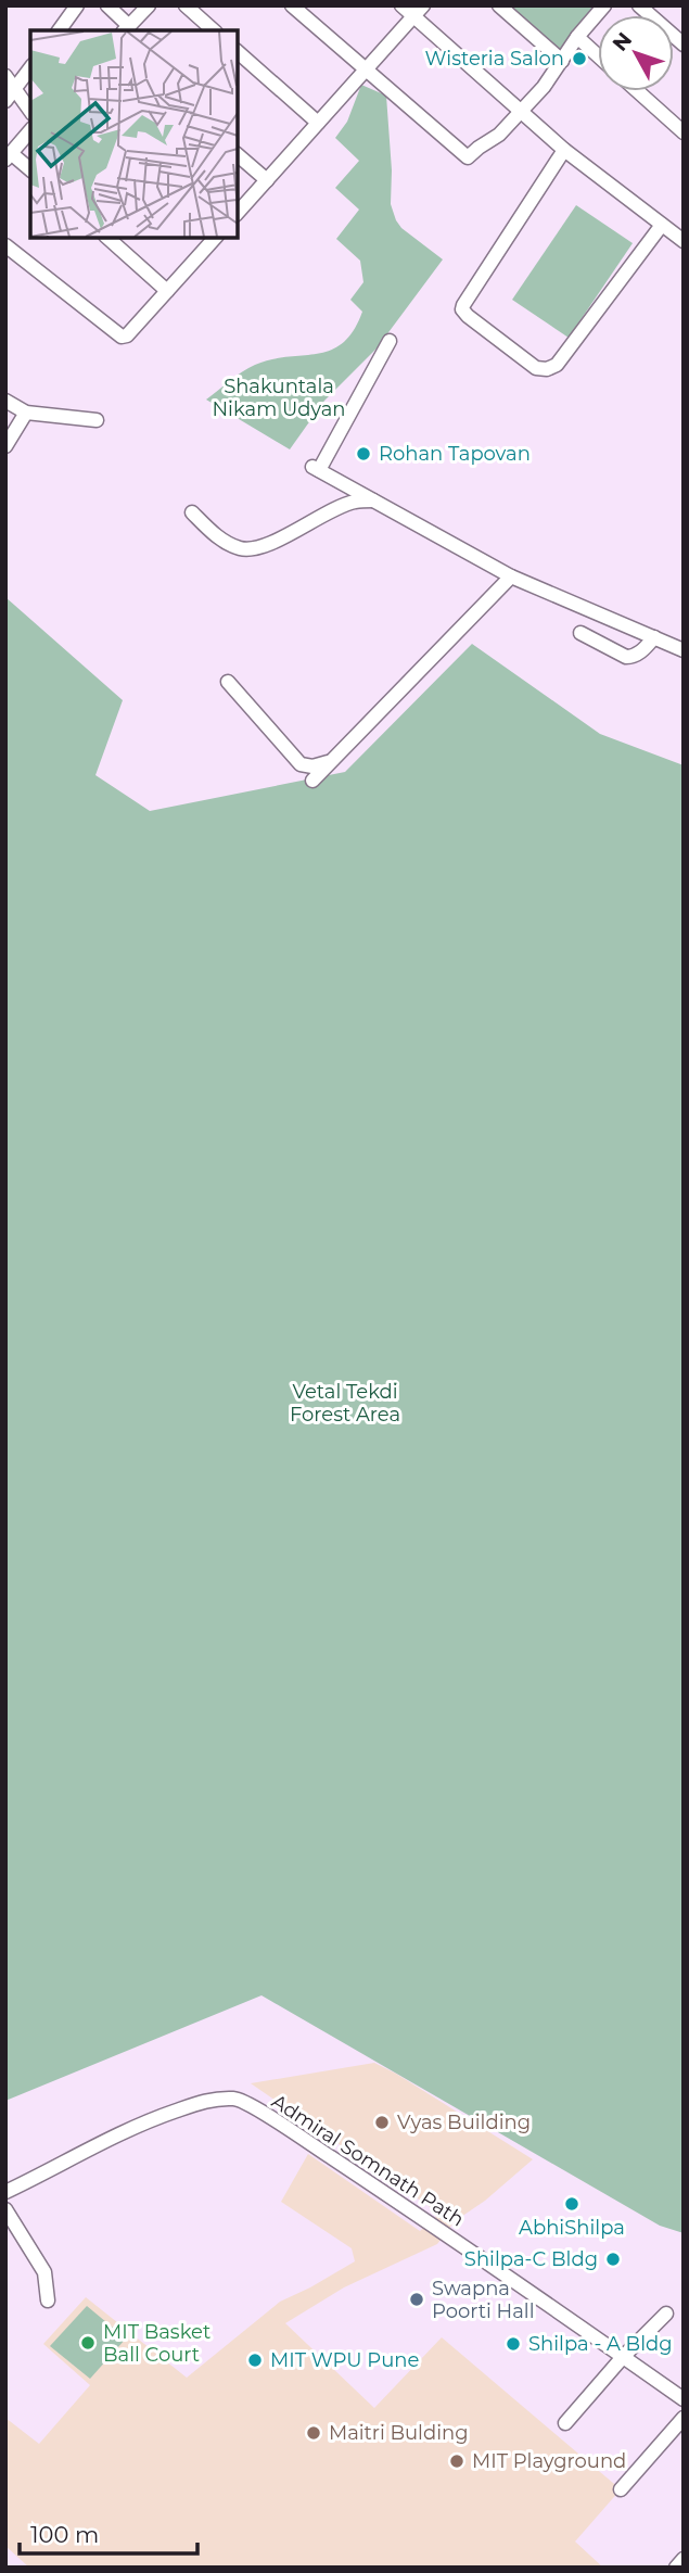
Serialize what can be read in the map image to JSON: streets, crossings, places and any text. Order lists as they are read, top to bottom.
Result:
{
  "streets": {
    "street": ["Admiral Somnath Path"]
  },
  "parks": ["Shakuntala Nikam Udyan", "Vetal Tekdi Forest Area"],
  "places": [
    "Wisteria Salon",
    "Rohan Tapovan",
    "Vyas Building",
    "AbhiShilpa",
    "Shilpa-C Bldg",
    "Swapna Poorti Hall",
    "MIT Basket Ball Court",
    "Shilpa - A Bldg",
    "MIT WPU Pune",
    "Maitri Bulding",
    "MIT Playground"
  ],
  "scale_bar": "100 m",
  "north": "top left"
}
